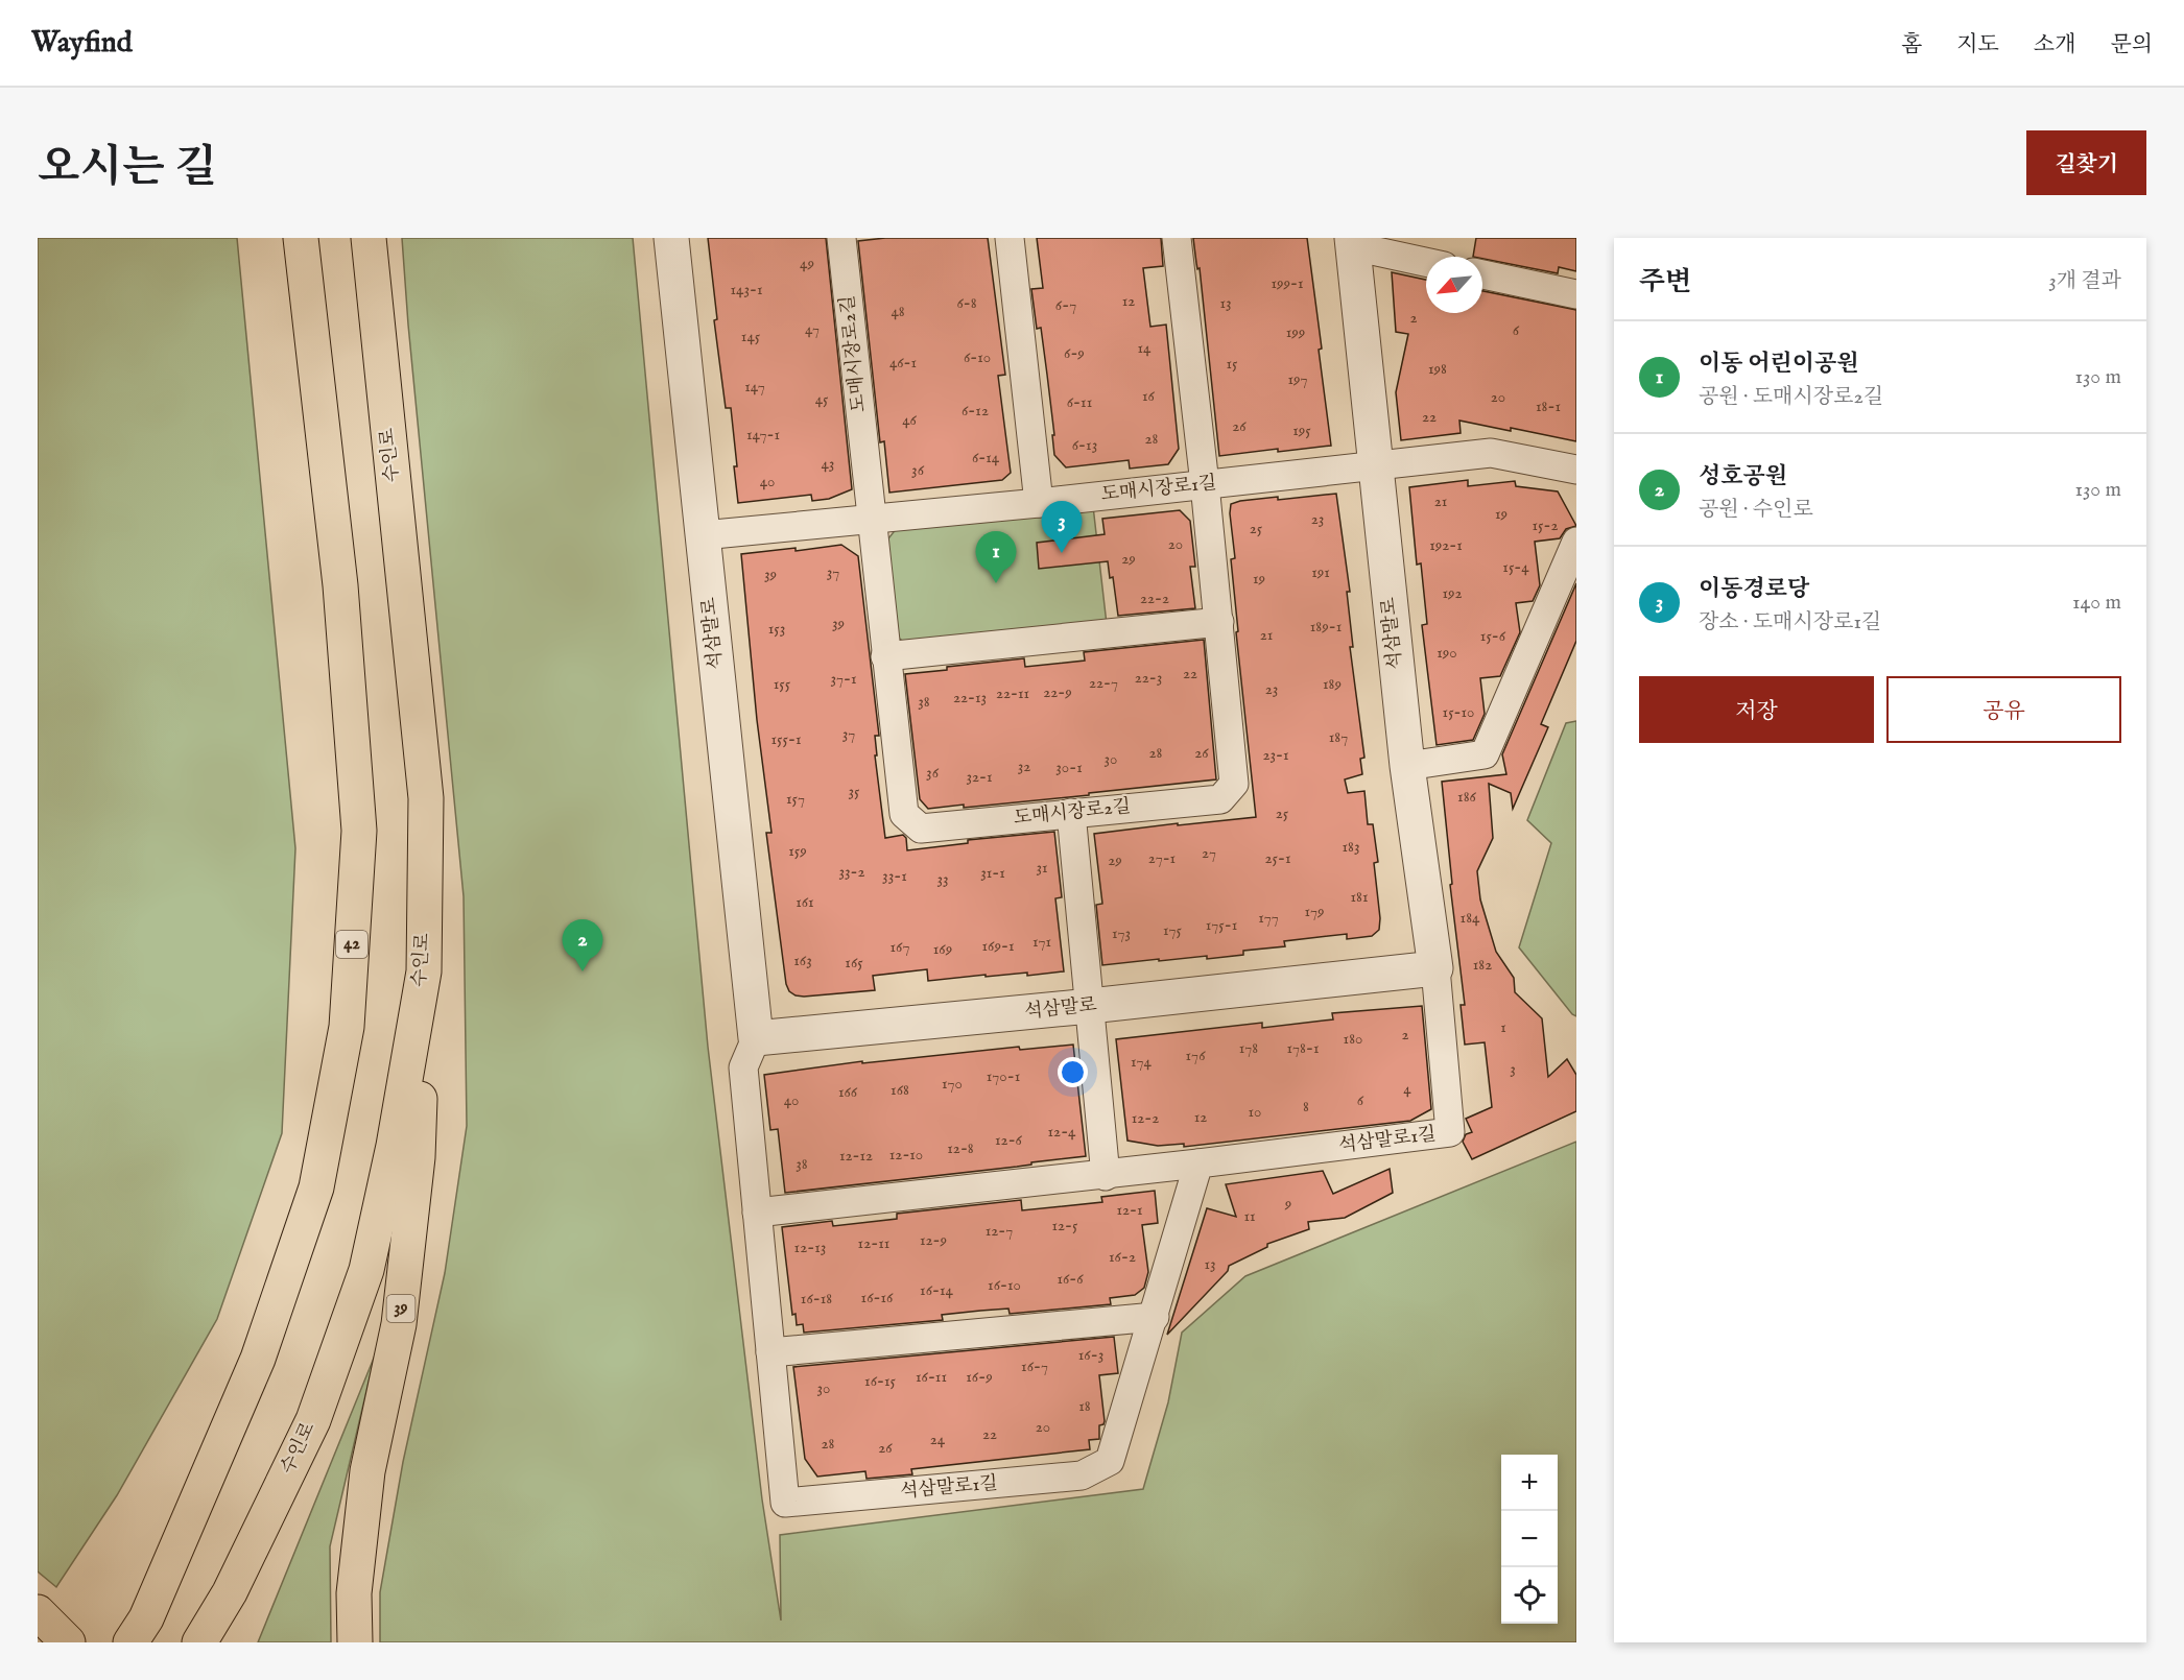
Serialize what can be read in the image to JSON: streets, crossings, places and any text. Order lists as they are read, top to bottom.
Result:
{
  "streets": {
    "highway": ["수인로", "42", "39"],
    "street": [
      "도매시장로2길",
      "도매시장로1길",
      "석삼말로",
      "석삼말로1길"
    ]
  },
  "crossings": [
    ["도매시장로2길", "도매시장로1길"],
    ["수인로", "39"],
    ["도매시장로1길", "석삼말로"],
    ["석삼말로", "석삼말로1길"]
  ],
  "house_numbers": [
    "49",
    "199-1",
    "143-1",
    "12",
    "6-8",
    "13",
    "6-7",
    "48",
    "2",
    "47",
    "6",
    "199",
    "145",
    "14",
    "6-9",
    "6-10",
    "46-1",
    "15",
    "198",
    "197",
    "147",
    "16",
    "20",
    "45",
    "6-11",
    "18-1",
    "6-12",
    "22",
    "46",
    "26",
    "195",
    "147-1",
    "28",
    "6-13",
    "6-14",
    "43",
    "36",
    "40",
    "21",
    "19",
    "23",
    "15-2",
    "25",
    "20",
    "192-1",
    "29",
    "15-4",
    "37",
    "191",
    "39",
    "19",
    "192",
    "22-2",
    "39",
    "189-1",
    "153",
    "21",
    "15-6",
    "190",
    "22",
    "22-3",
    "37-1",
    "22-7",
    "155",
    "189",
    "23",
    "22-9",
    "22-11",
    "22-13",
    "38",
    "15-10",
    "37",
    "187",
    "155-1",
    "28",
    "26",
    "23-1",
    "30",
    "32",
    "30-1",
    "36",
    "32-1",
    "35",
    "186",
    "157",
    "25",
    "183",
    "159",
    "27",
    "27-1",
    "25-1",
    "29",
    "31",
    "33-2",
    "31-1",
    "33-1",
    "33",
    "181",
    "161",
    "179",
    "177",
    "184",
    "175-1",
    "175",
    "173",
    "171",
    "169-1",
    "167",
    "169",
    "163",
    "165",
    "182",
    "1",
    "2",
    "180",
    "178",
    "178-1",
    "176",
    "174",
    "3",
    "170-1",
    "170",
    "4",
    "168",
    "166",
    "40",
    "6",
    "8",
    "10",
    "12",
    "12-2",
    "12-4",
    "12-6",
    "12-8",
    "12-10",
    "12-12",
    "38",
    "9",
    "12-1",
    "11",
    "12-5",
    "12-7",
    "12-9",
    "12-11",
    "12-13",
    "16-2",
    "13",
    "16-6",
    "16-10",
    "16-14",
    "16-16",
    "16-18",
    "16-3",
    "16-7",
    "16-11",
    "16-9",
    "16-15",
    "30",
    "18",
    "20",
    "22",
    "24",
    "28",
    "26"
  ],
  "north": "bottom left",
  "page": {
    "header": "Wayfind",
    "nav": [
      "홈",
      "지도",
      "소개",
      "문의"
    ],
    "title": "오시는 길",
    "buttons": [
      "길찾기",
      ["저장", "공유"]
    ],
    "heading": ["주변", "3개 결과"],
    "list": [
      {
        "mark": "1",
        "name": "이동 어린이공원",
        "note": "공원 · 도매시장로2길",
        "value": "130 m"
      },
      {
        "mark": "2",
        "name": "성호공원",
        "note": "공원 · 수인로",
        "value": "130 m"
      },
      {
        "mark": "3",
        "name": "이동경로당",
        "note": "장소 · 도매시장로1길",
        "value": "140 m"
      }
    ],
    "pins": ["3", "1", "2"],
    "map_buttons": ["+", "−"]
  }
}
